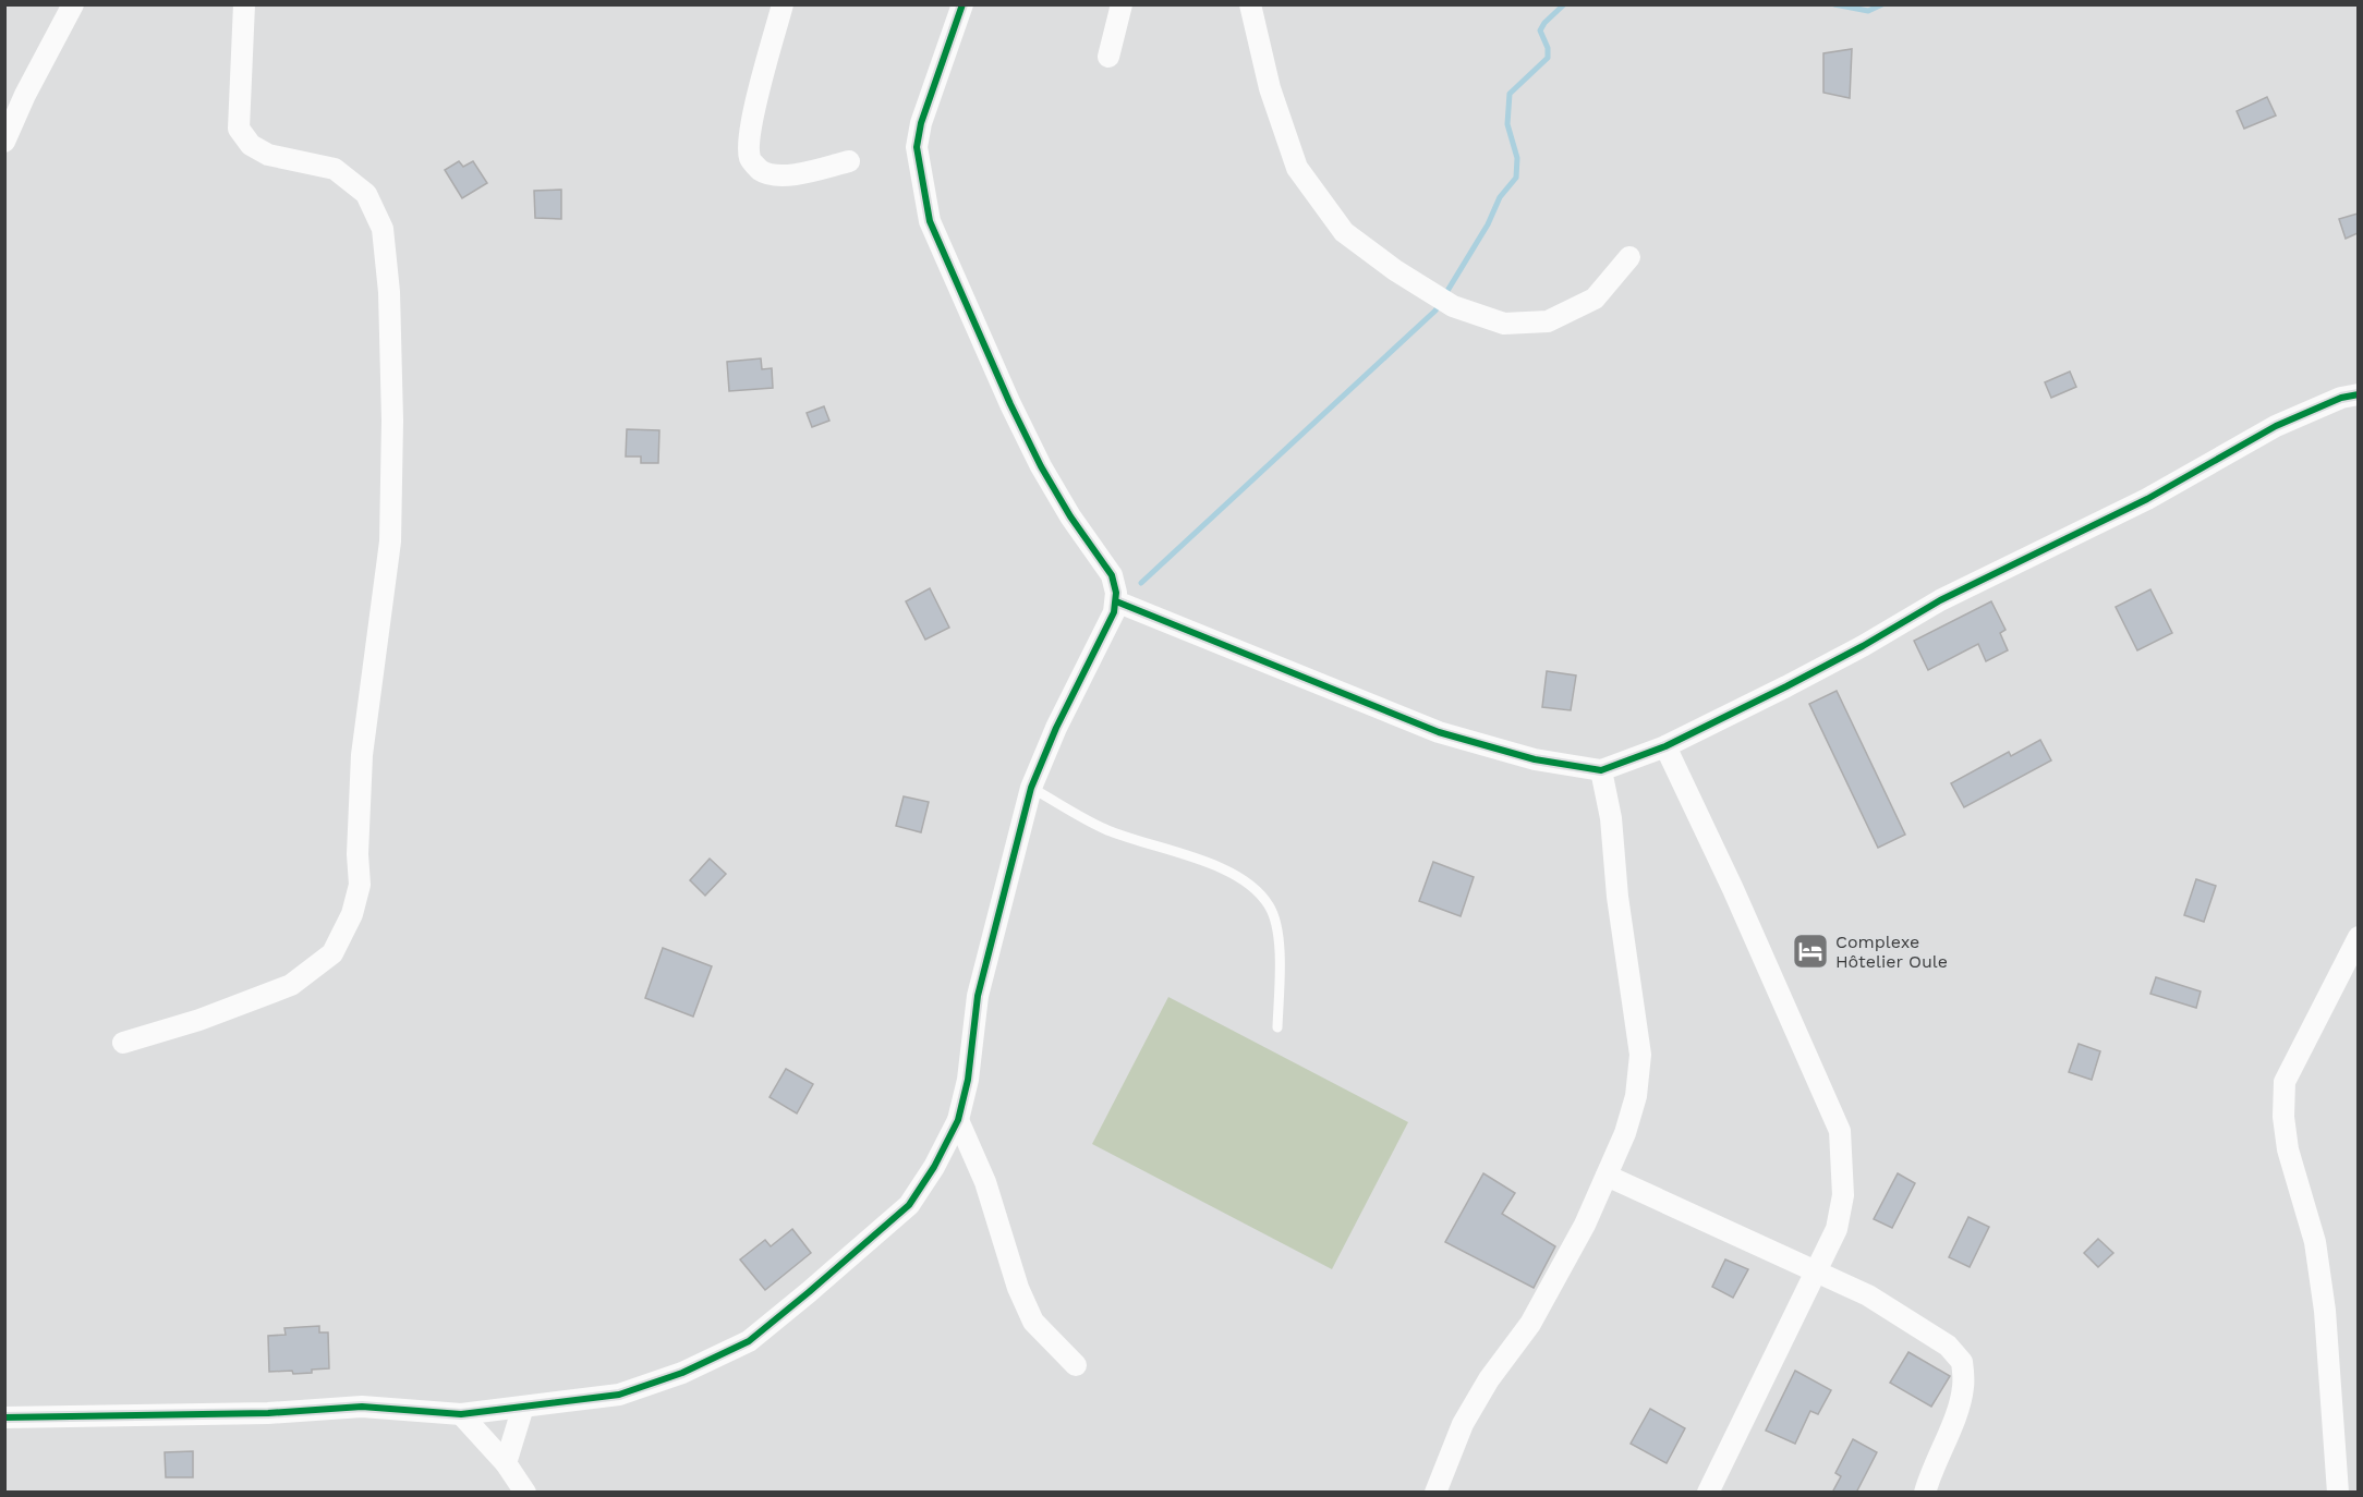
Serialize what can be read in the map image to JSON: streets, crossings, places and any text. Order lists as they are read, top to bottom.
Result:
{
  "places": {
    "hotel": ["Complexe Hôtelier Oule"]
  }
}
